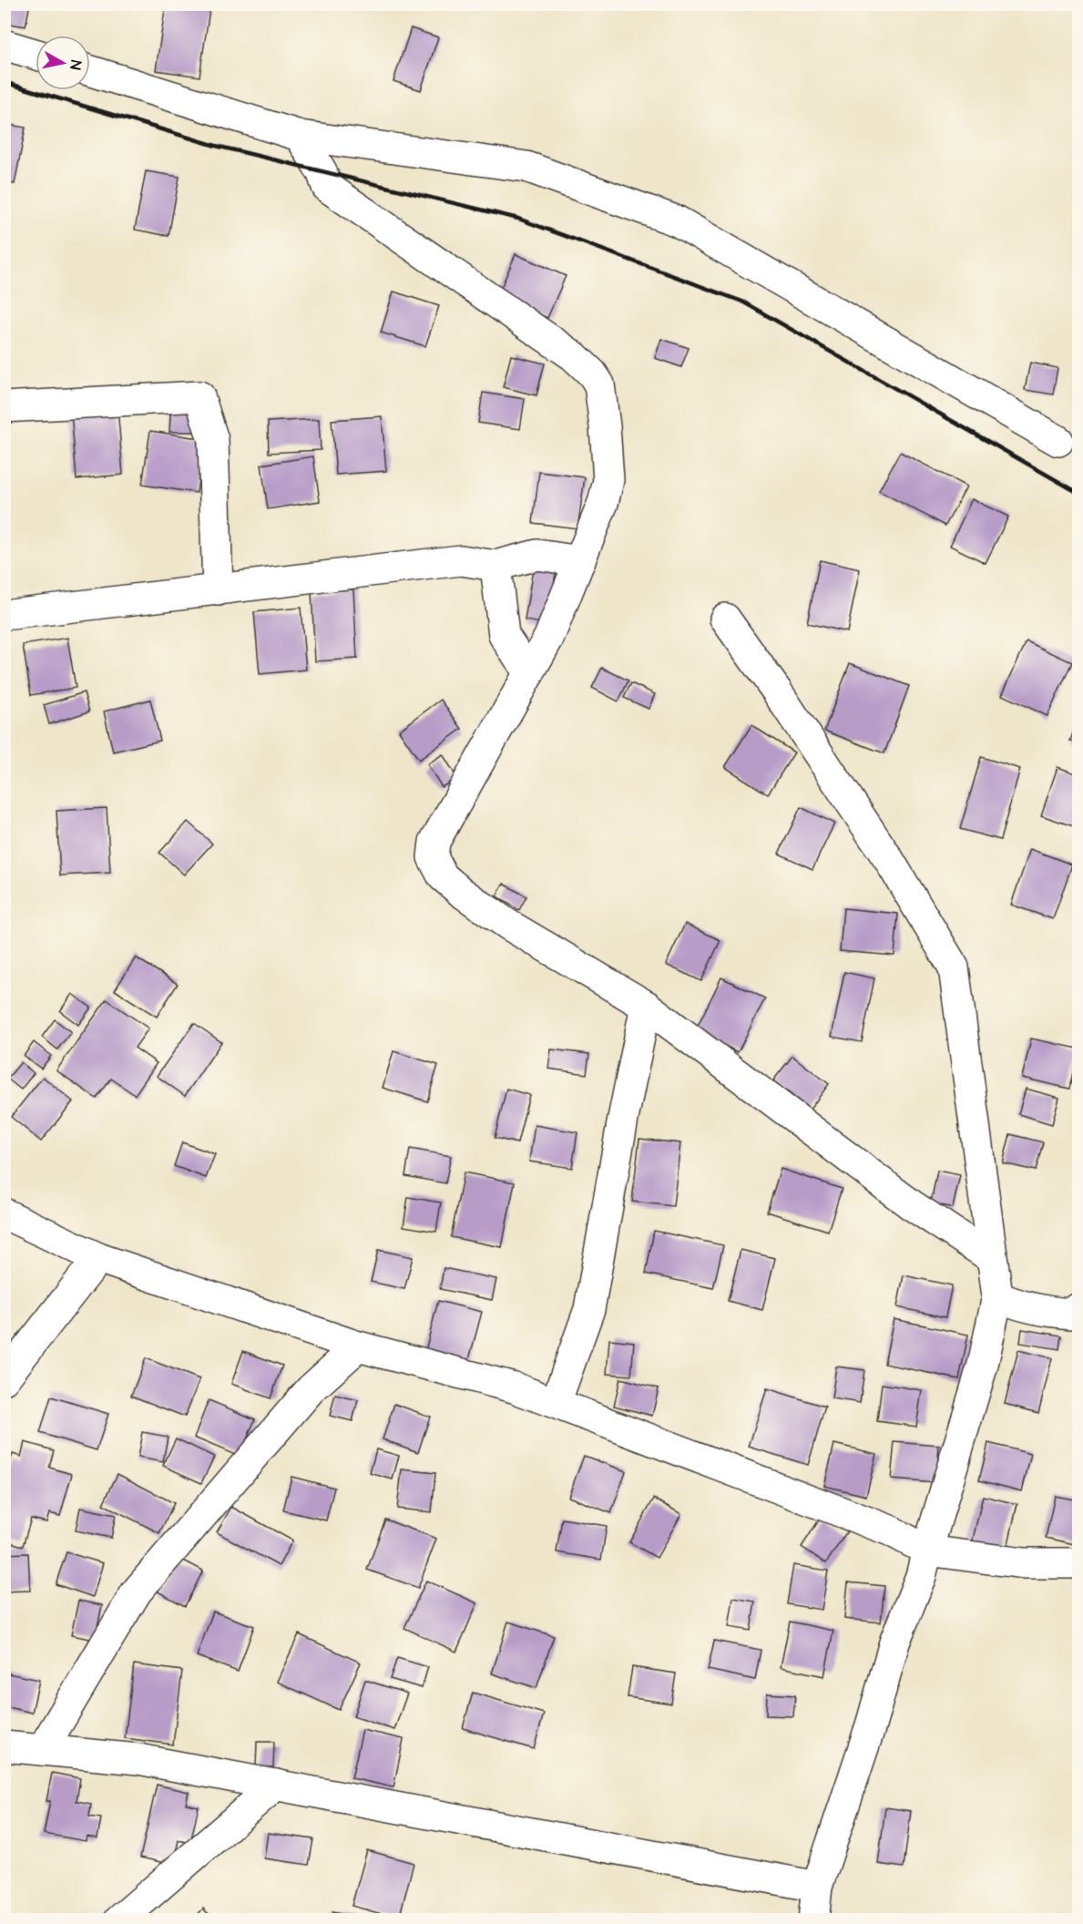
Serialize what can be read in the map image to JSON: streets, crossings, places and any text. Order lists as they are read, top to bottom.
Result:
{
  "north": "right"
}
